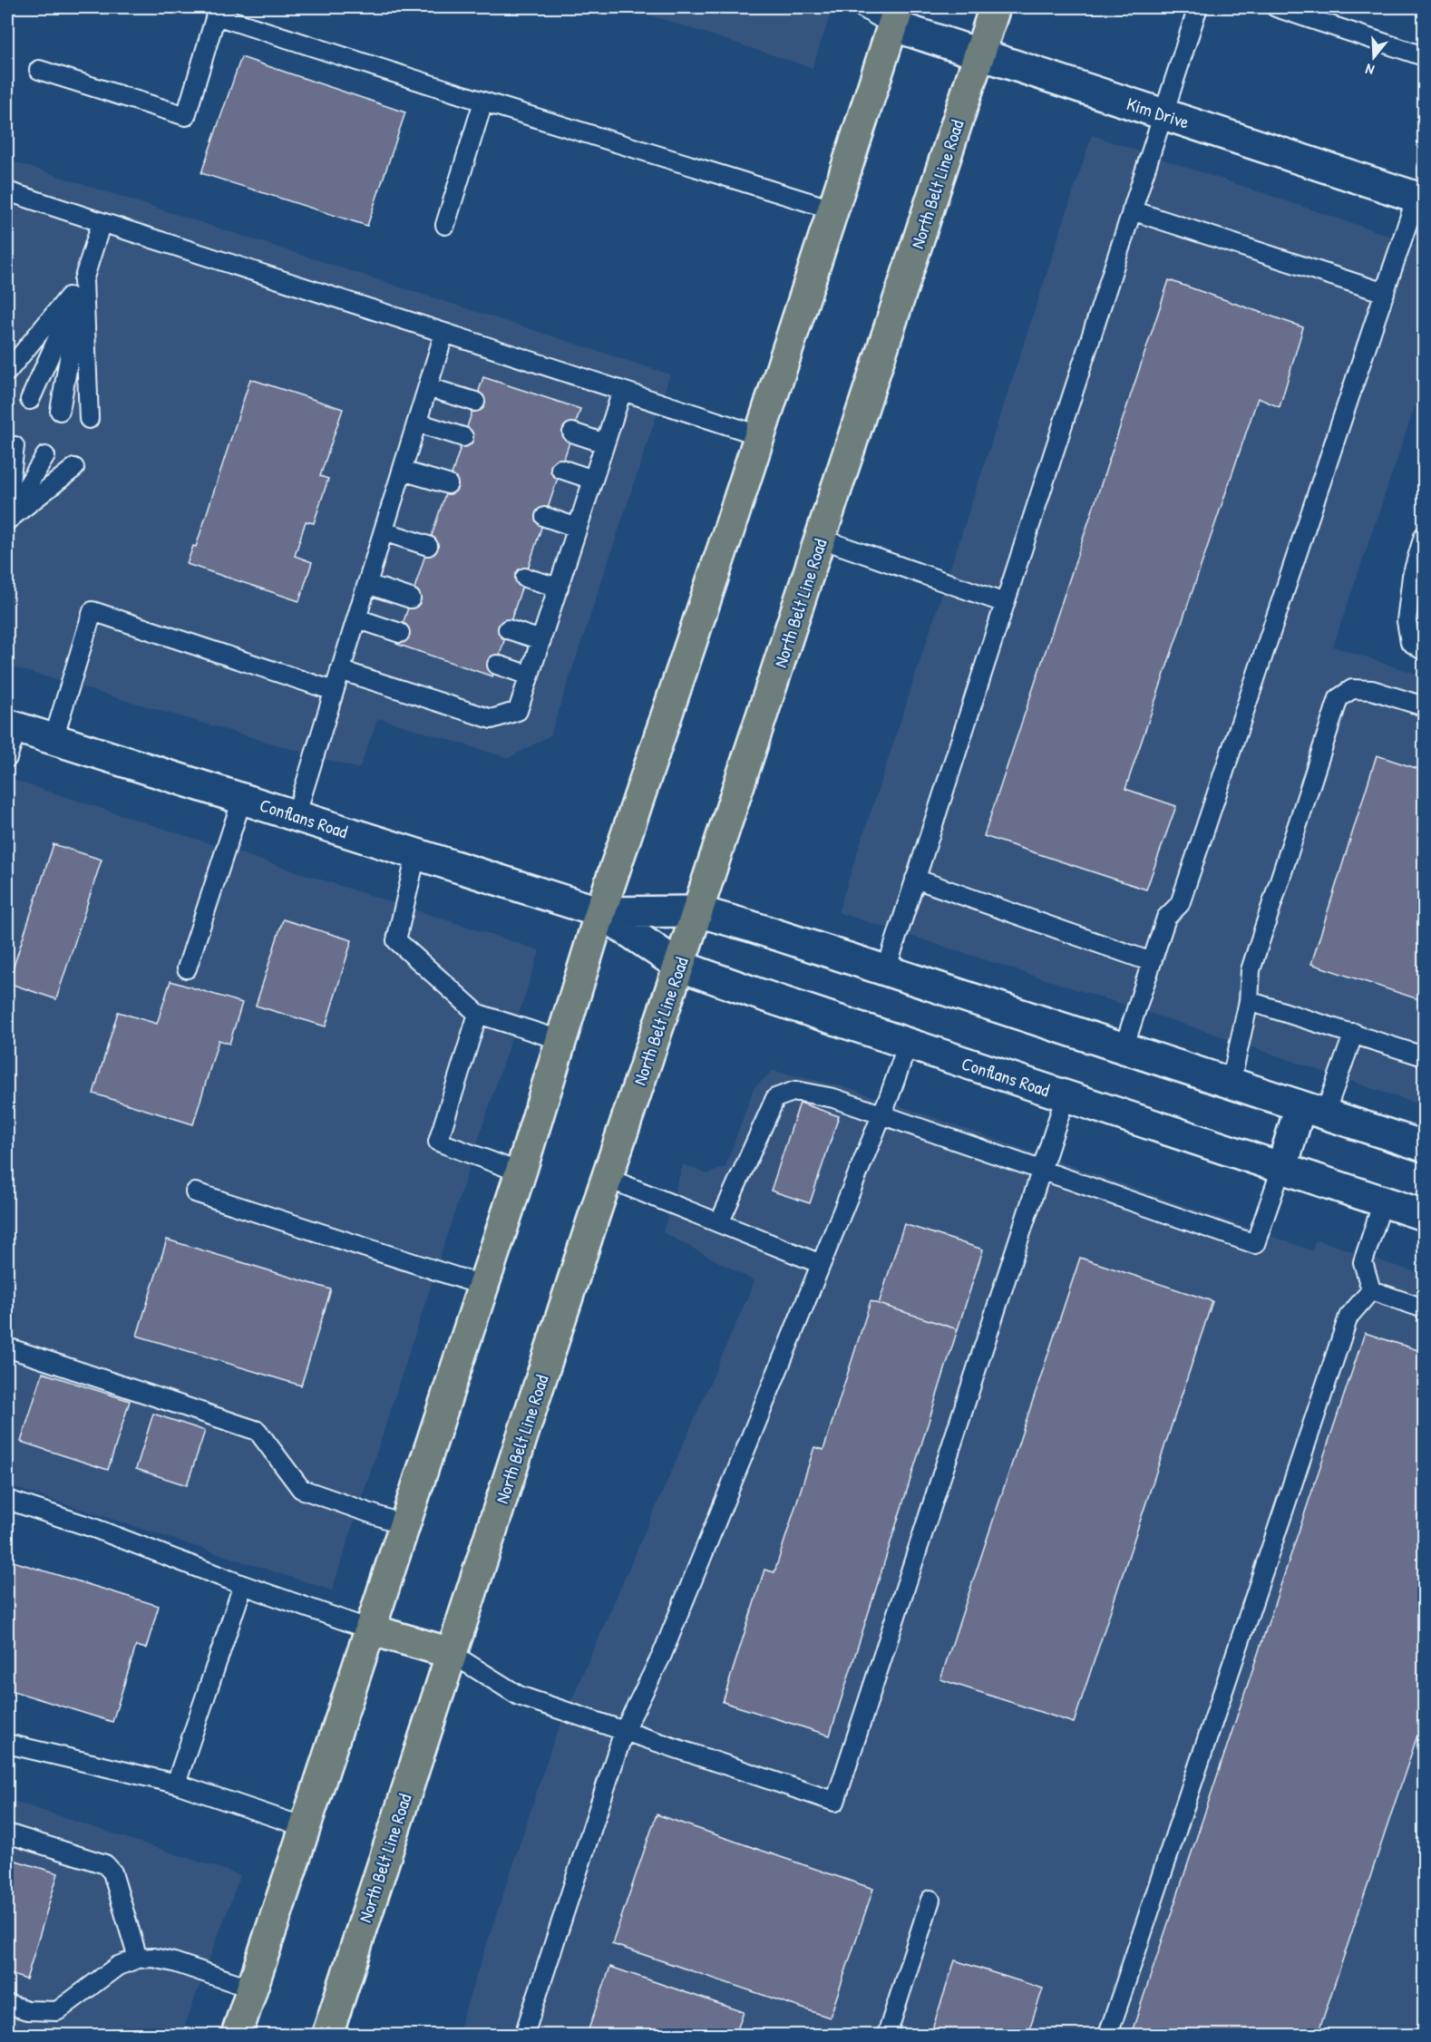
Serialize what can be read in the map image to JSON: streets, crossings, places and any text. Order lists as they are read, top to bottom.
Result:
{
  "streets": {
    "main road": ["Kim Drive", "North Belt Line Road", "Conflans Road"]
  },
  "crossings": [
    ["Kim Drive", "North Belt Line Road"],
    ["North Belt Line Road", "Conflans Road"]
  ],
  "north": "bottom"
}
